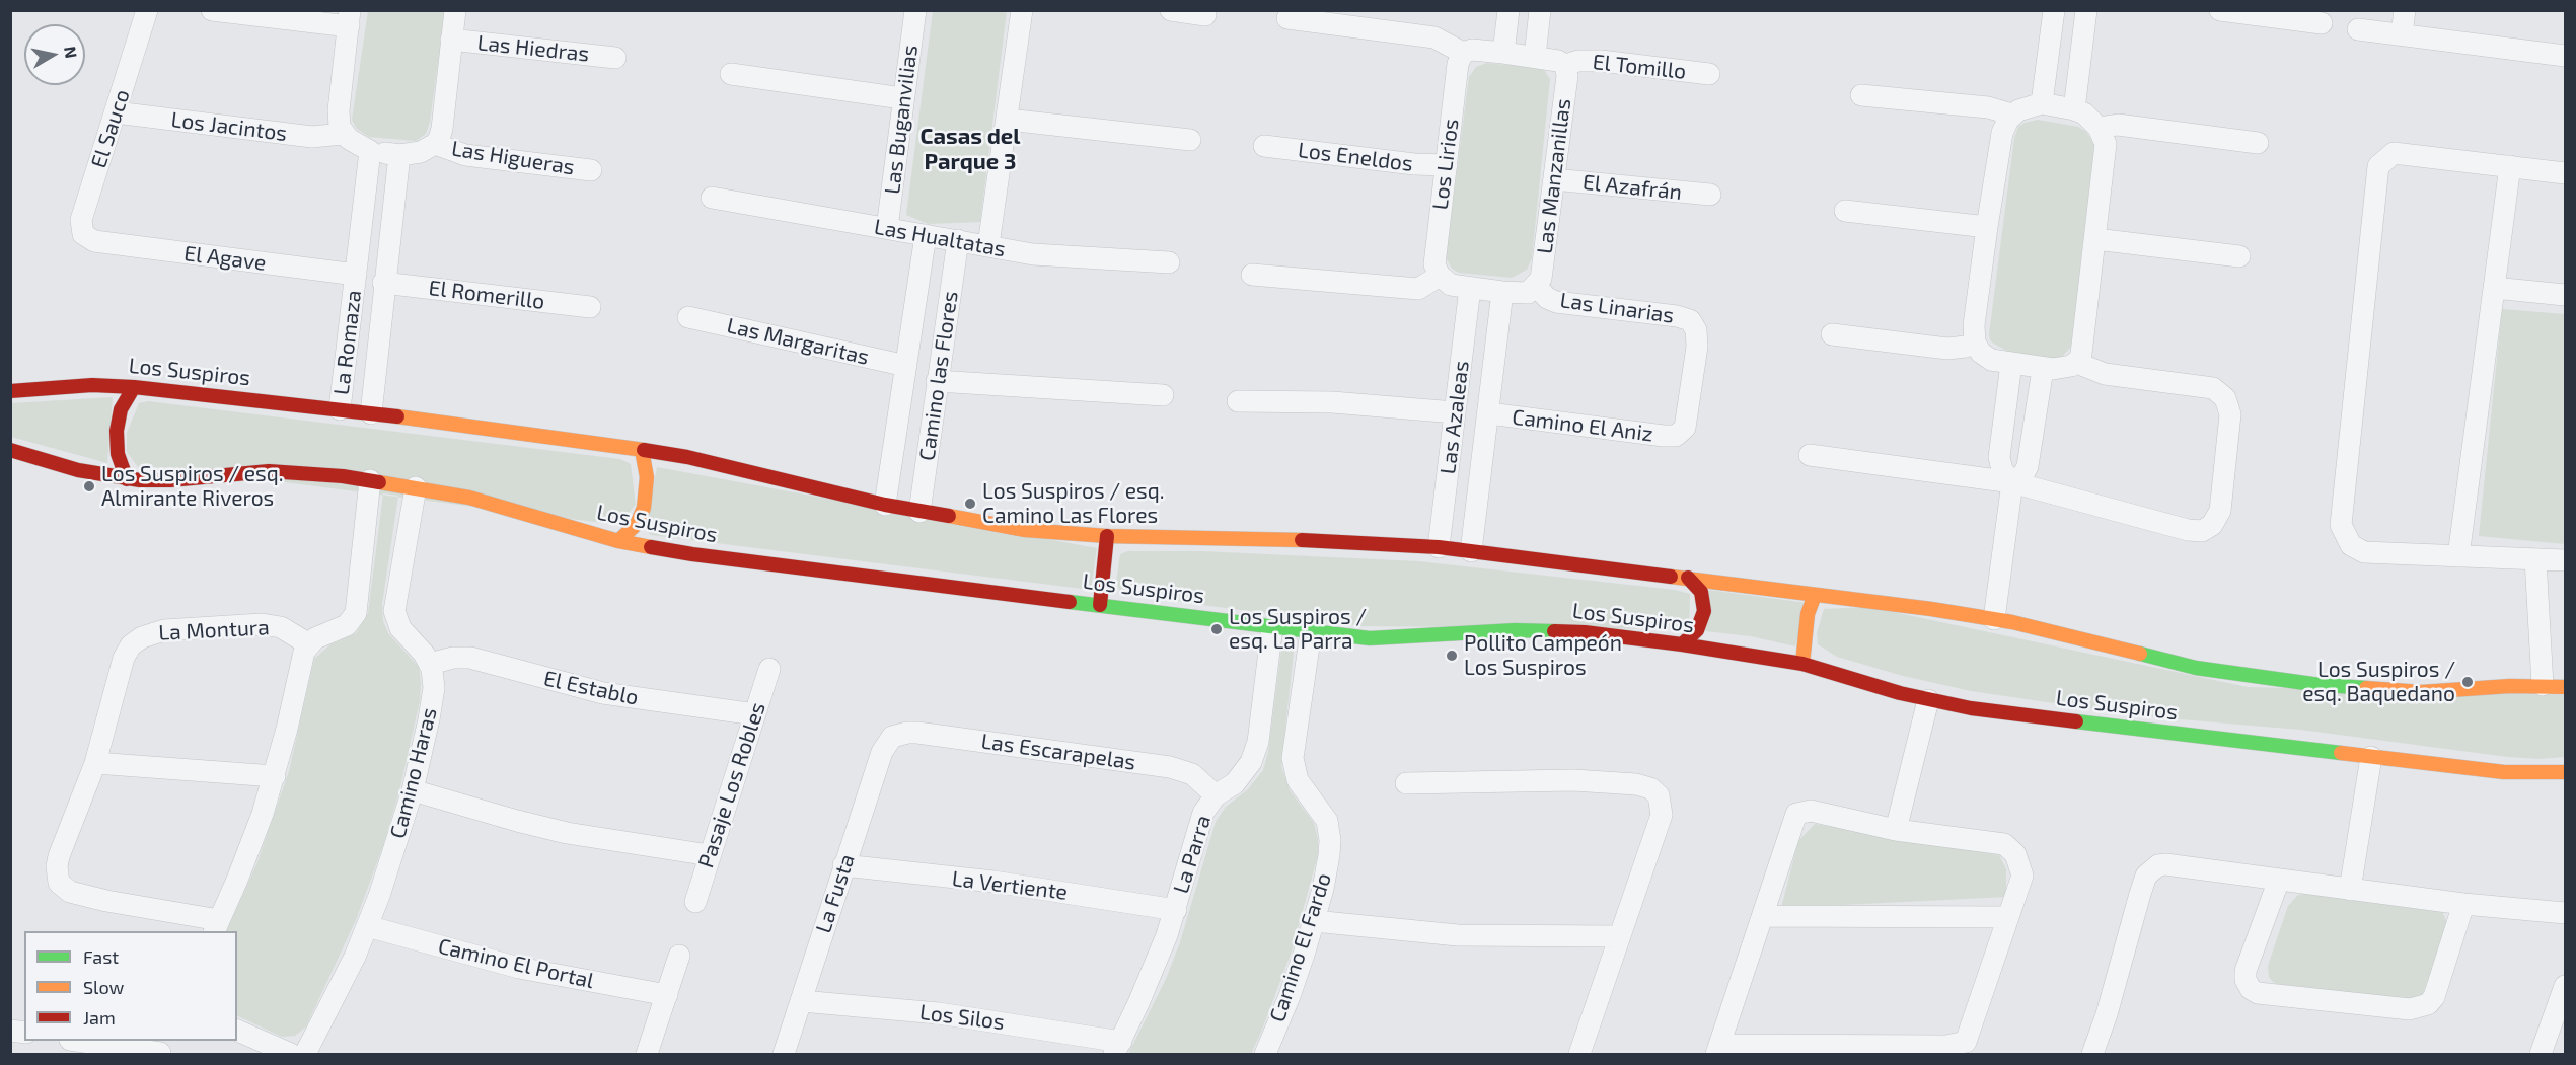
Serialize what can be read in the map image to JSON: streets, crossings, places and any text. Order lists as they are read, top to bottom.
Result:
{
  "streets": {
    "street": [
      "Las Hiedras",
      "El Tomillo",
      "Las Buganvilias",
      "Los Jacintos",
      "El Sauco",
      "Los Eneldos",
      "Las Higueras",
      "Los Lirios",
      "Las Manzanillas",
      "El Azafrán",
      "Las Hualtatas",
      "El Agave",
      "El Romerillo",
      "Las Linarias",
      "Las Margaritas",
      "La Romaza",
      "Los Suspiros",
      "Camino las Flores",
      "Las Azaleas",
      "Camino El Aniz",
      "La Montura",
      "El Establo",
      "Las Escarapelas",
      "Camino Haras",
      "Pasaje Los Robles",
      "La Parra",
      "La Vertiente",
      "La Fusta",
      "Camino El Fardo",
      "Camino El Portal",
      "Los Silos"
    ]
  },
  "crossings": [
    ["El Tomillo", "Los Lirios"],
    ["El Tomillo", "Las Manzanillas"],
    ["Las Buganvilias", "Las Hualtatas"],
    ["Los Jacintos", "El Sauco"],
    ["El Sauco", "El Agave"],
    ["Los Eneldos", "Los Lirios"],
    ["Las Manzanillas", "El Azafrán"],
    ["Las Manzanillas", "Las Linarias"],
    ["Las Hualtatas", "Camino las Flores"],
    ["El Agave", "La Romaza"],
    ["El Romerillo", "La Romaza"],
    ["Las Linarias", "Camino El Aniz"],
    ["Las Margaritas", "Camino las Flores"],
    ["La Romaza", "Los Suspiros"],
    ["Los Suspiros", "Camino las Flores"],
    ["Los Suspiros", "Las Azaleas"],
    ["Los Suspiros", "La Parra"],
    ["Los Suspiros", "Camino El Fardo"],
    ["Las Azaleas", "Camino El Aniz"],
    ["El Establo", "Camino Haras"],
    ["El Establo", "Pasaje Los Robles"],
    ["Las Escarapelas", "La Parra"],
    ["Las Escarapelas", "La Fusta"],
    ["Camino Haras", "Camino El Portal"],
    ["La Parra", "La Vertiente"],
    ["La Parra", "Los Silos"],
    ["La Vertiente", "La Fusta"],
    ["La Fusta", "Los Silos"]
  ],
  "districts": ["Casas del Parque 3"],
  "places": [
    "Los Suspiros / esq. Almirante Riveros",
    "Los Suspiros / esq. Camino Las Flores",
    "Los Suspiros / esq. La Parra",
    "Pollito Campeón Los Suspiros",
    "Los Suspiros / esq. Baquedano"
  ],
  "legend": ["Fast", "Slow", "Jam"],
  "north": "right"
}
